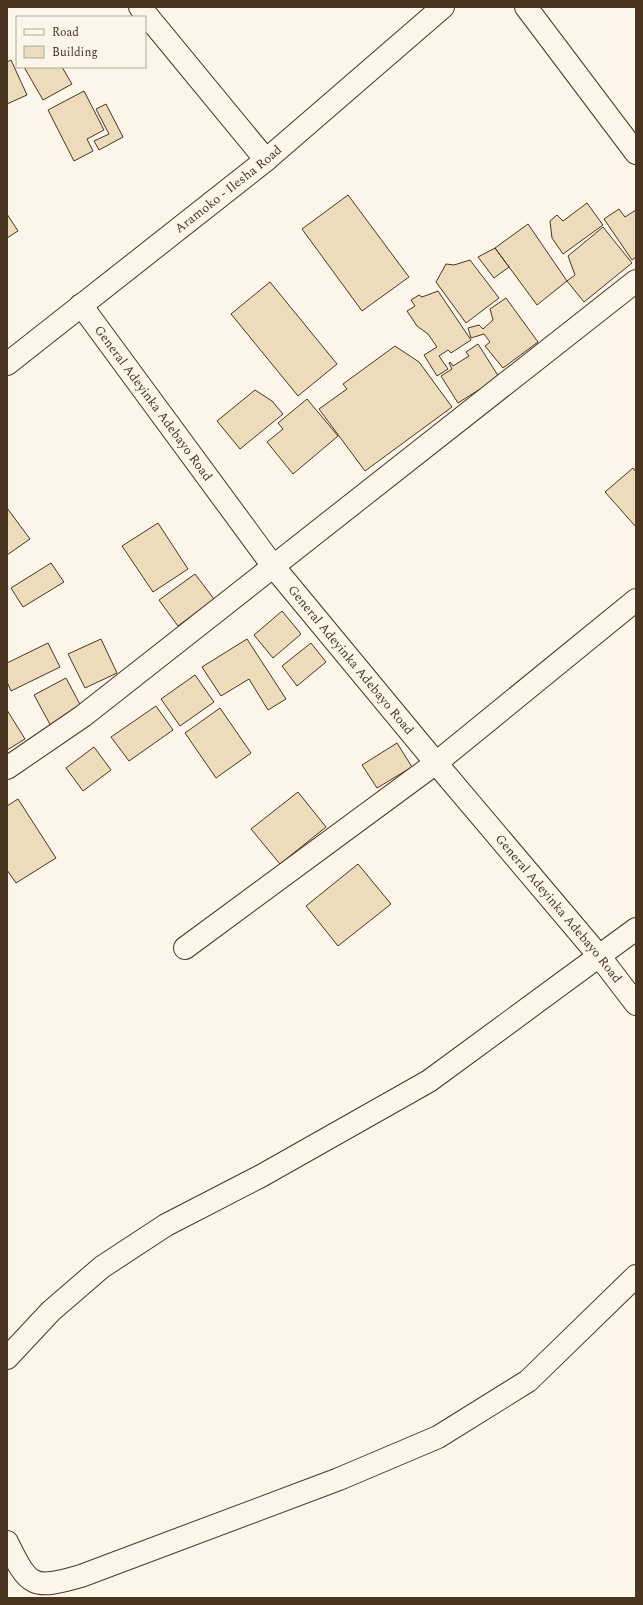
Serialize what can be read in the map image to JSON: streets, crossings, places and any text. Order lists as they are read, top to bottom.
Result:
{
  "streets": {
    "street": ["Aramoko - Ilesha Road", "General Adeyinka Adebayo Road"]
  },
  "crossings": [
    ["Aramoko - Ilesha Road", "General Adeyinka Adebayo Road"]
  ],
  "legend": ["Road", "Building"]
}
